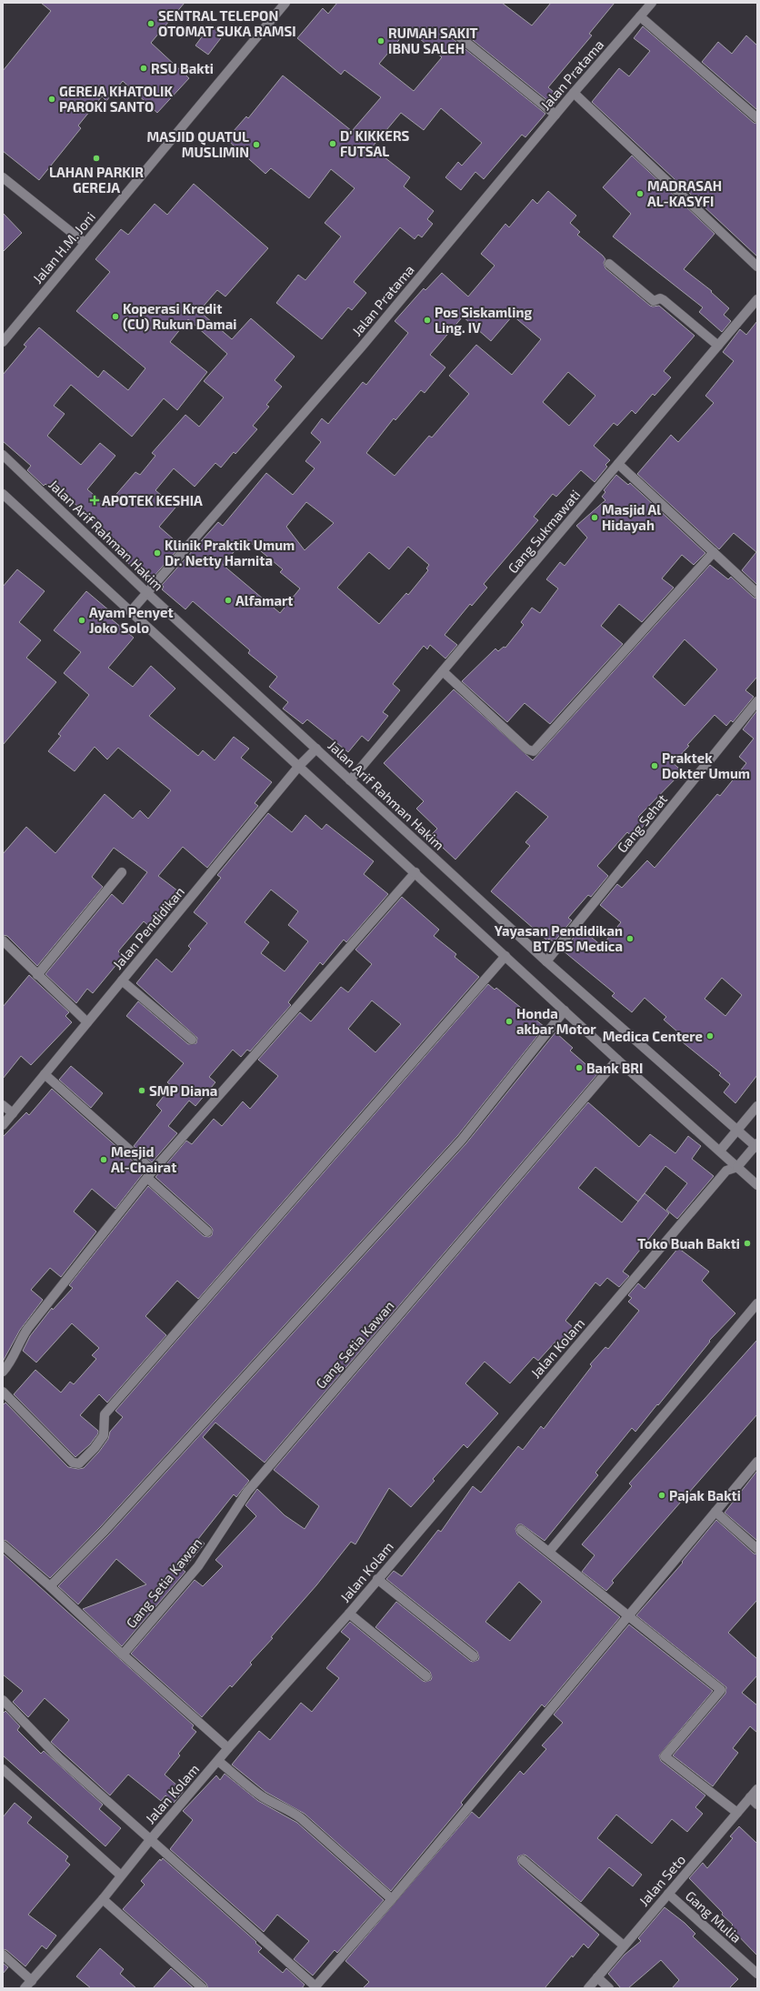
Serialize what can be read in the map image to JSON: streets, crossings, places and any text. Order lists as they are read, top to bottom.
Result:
{
  "streets": {
    "street": [
      "Jalan Pratama",
      "Jalan H.M. Joni",
      "Gang Sukmawati",
      "Jalan Arif Rahman Hakim",
      "Gang Sehat",
      "Jalan Pendidikan",
      "Gang Setia Kawan",
      "Jalan Kolam",
      "Jalan Seto",
      "Gang Mulia"
    ]
  },
  "crossings": [
    ["Jalan Pratama", "Jalan Arif Rahman Hakim"],
    ["Gang Sukmawati", "Jalan Arif Rahman Hakim"],
    ["Jalan Arif Rahman Hakim", "Gang Sehat"],
    ["Jalan Arif Rahman Hakim", "Jalan Pendidikan"],
    ["Jalan Seto", "Gang Mulia"]
  ],
  "places": {
    "other": [
      "SENTRAL TELEPON OTOMAT SUKA RAMSI",
      "RUMAH SAKIT IBNU SALEH",
      "RSU Bakti",
      "GEREJA KHATOLIK PAROKI SANTO",
      "D' KIKKERS FUTSAL",
      "MASJID QUATUL MUSLIMIN",
      "LAHAN PARKIR GEREJA",
      "MADRASAH AL-KASYFI",
      "Koperasi Kredit (CU) Rukun Damai",
      "Pos Siskamling Ling. IV",
      "Masjid Al Hidayah",
      "Klinik Praktik Umum Dr. Netty Harnita",
      "Alfamart",
      "Ayam Penyet Joko Solo",
      "Praktek Dokter Umum",
      "Yayasan Pendidikan BT/BS Medica",
      "Honda akbar Motor",
      "Medica Centere",
      "Bank BRI",
      "SMP Diana",
      "Mesjid Al-Chairat",
      "Toko Buah Bakti",
      "Pajak Bakti"
    ],
    "health": ["APOTEK KESHIA"]
  }
}
